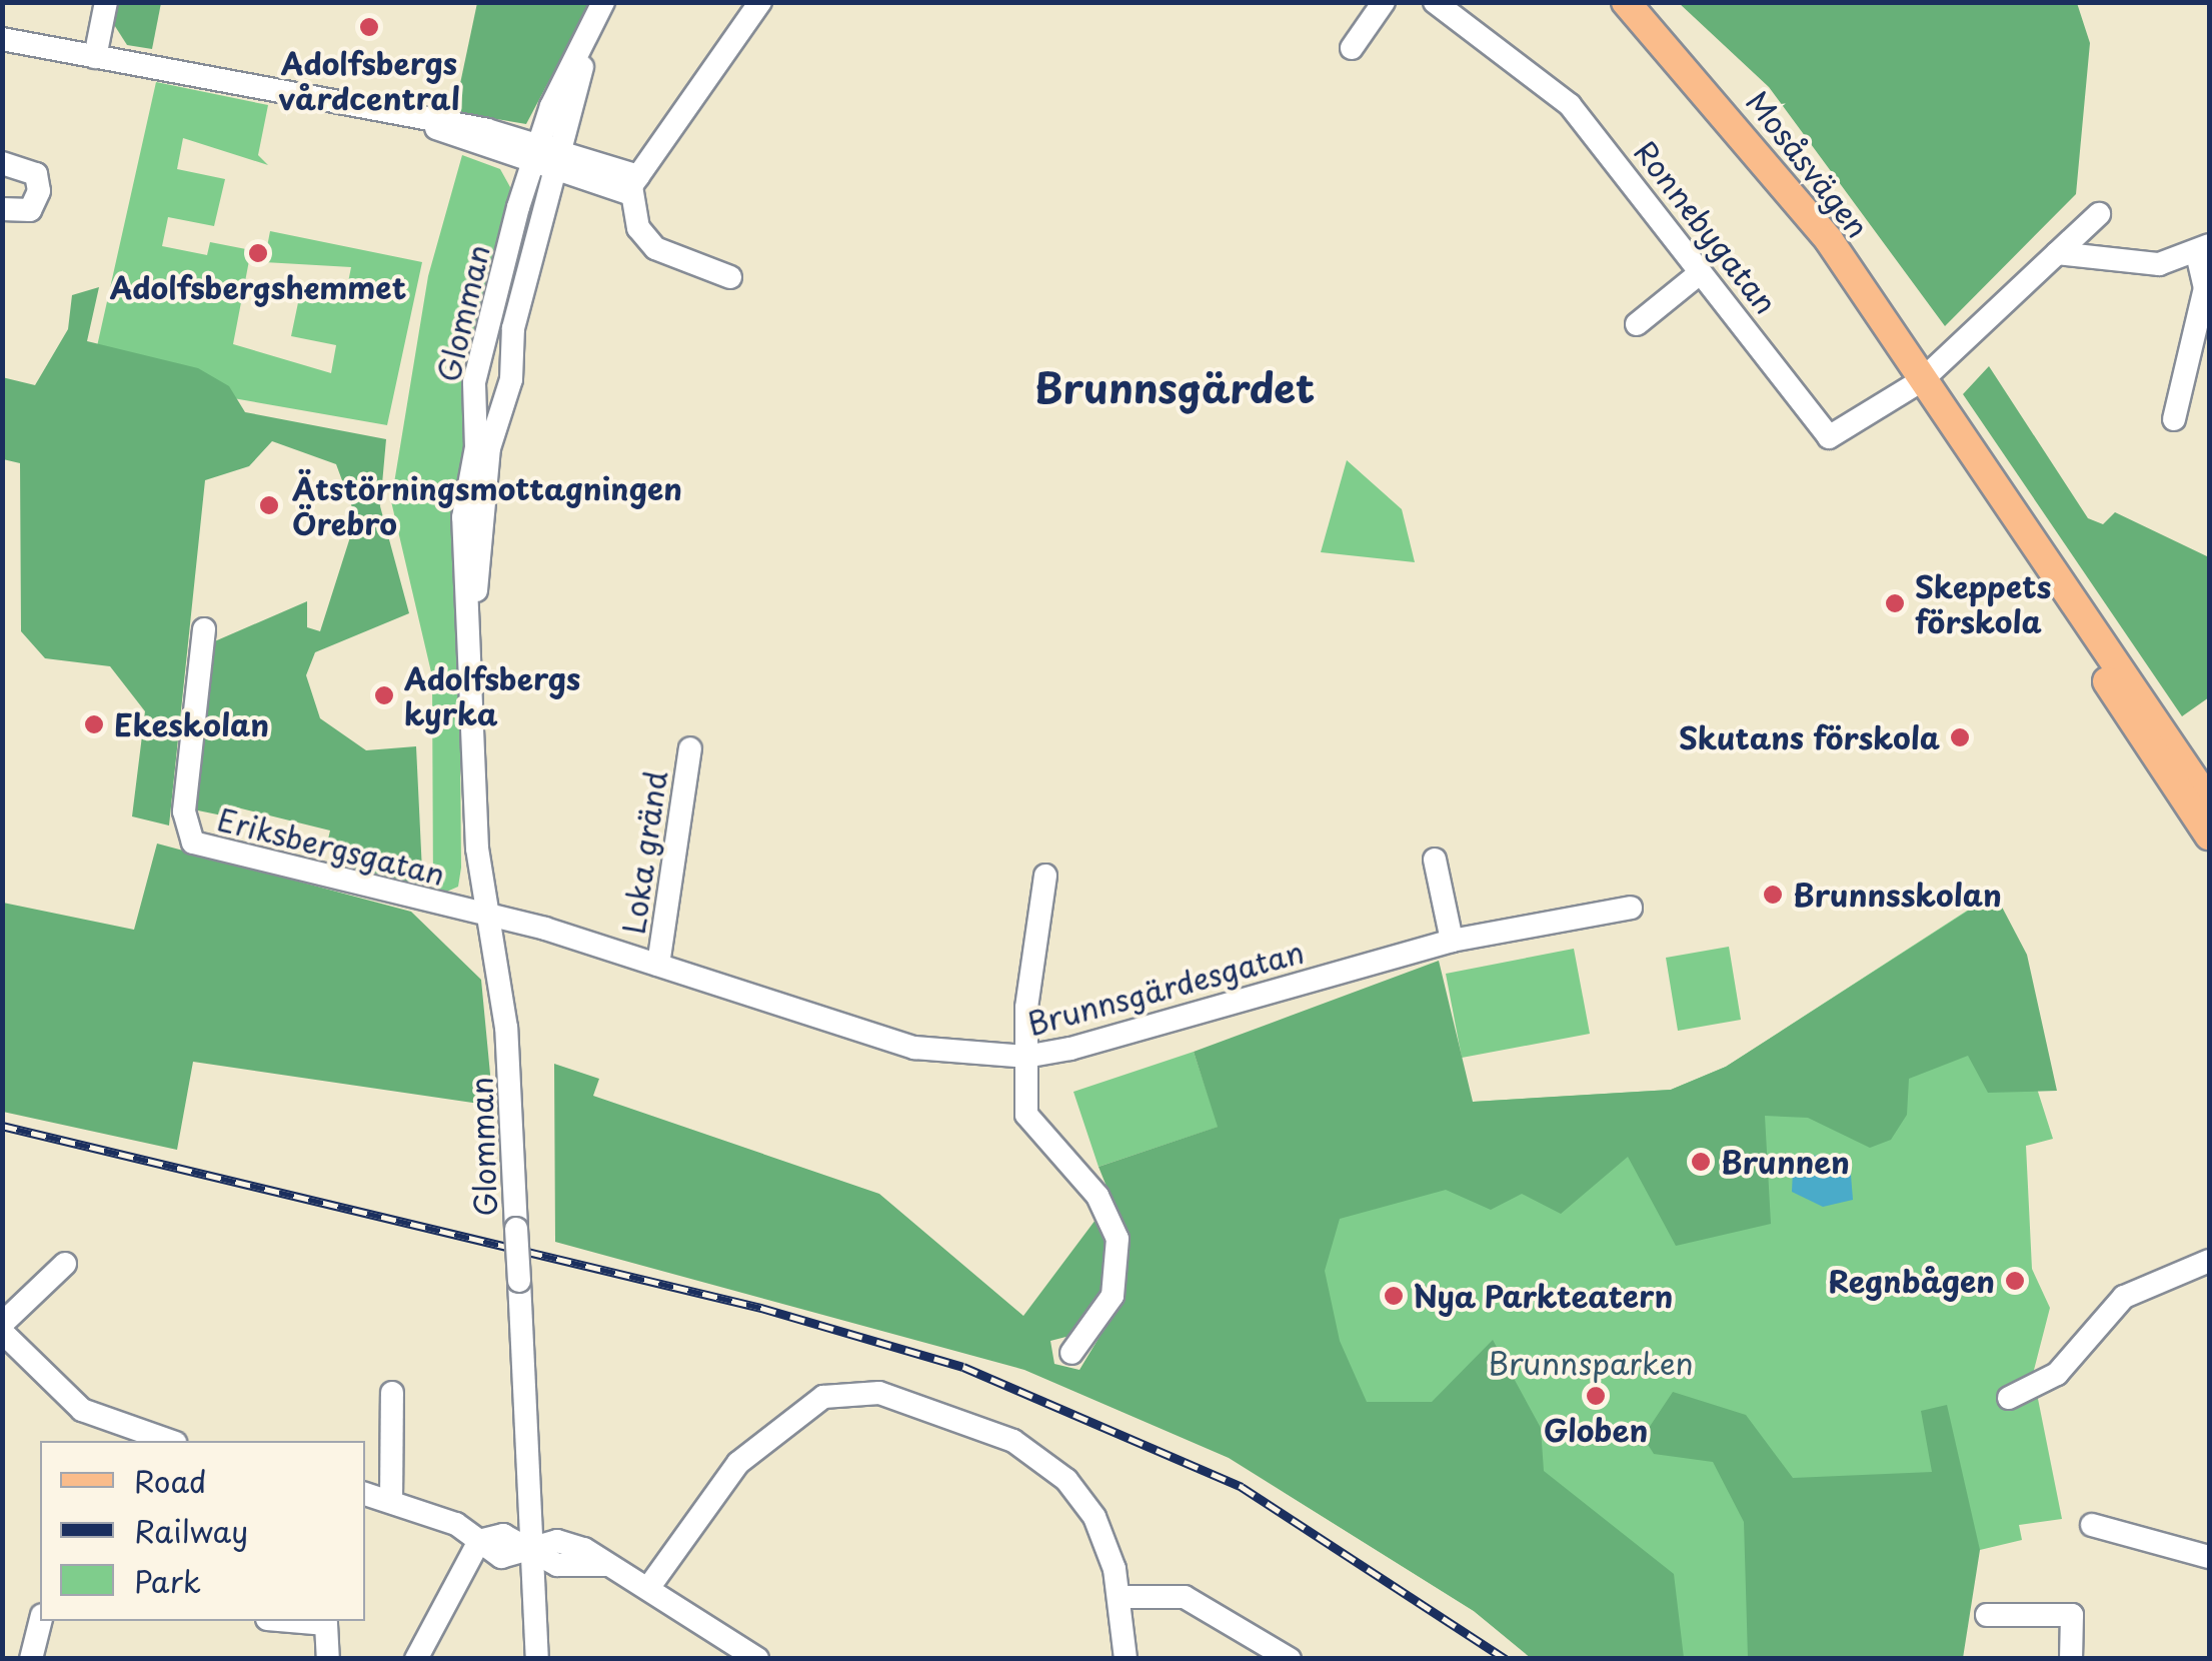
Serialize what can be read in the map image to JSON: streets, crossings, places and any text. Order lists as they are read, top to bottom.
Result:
{
  "streets": {
    "main road": ["Mosåsvägen"],
    "street": [
      "Ronnebygatan",
      "Glomman",
      "Eriksbergsgatan",
      "Loka gränd",
      "Brunnsgärdesgatan"
    ]
  },
  "crossings": [
    ["Mosåsvägen", "Ronnebygatan"],
    ["Glomman", "Eriksbergsgatan"],
    ["Glomman", "Brunnsgärdesgatan"],
    ["Eriksbergsgatan", "Brunnsgärdesgatan"],
    ["Loka gränd", "Brunnsgärdesgatan"]
  ],
  "districts": ["Brunnsgärdet"],
  "parks": ["Brunnsparken"],
  "places": [
    "Adolfsbergs vårdcentral",
    "Adolfsbergshemmet",
    "Ätstörningsmottagningen Örebro",
    "Skeppets förskola",
    "Adolfsbergs kyrka",
    "Ekeskolan",
    "Skutans förskola",
    "Brunnsskolan",
    "Brunnen",
    "Regnbågen",
    "Nya Parkteatern",
    "Globen"
  ],
  "legend": ["Road", "Railway", "Park"]
}
